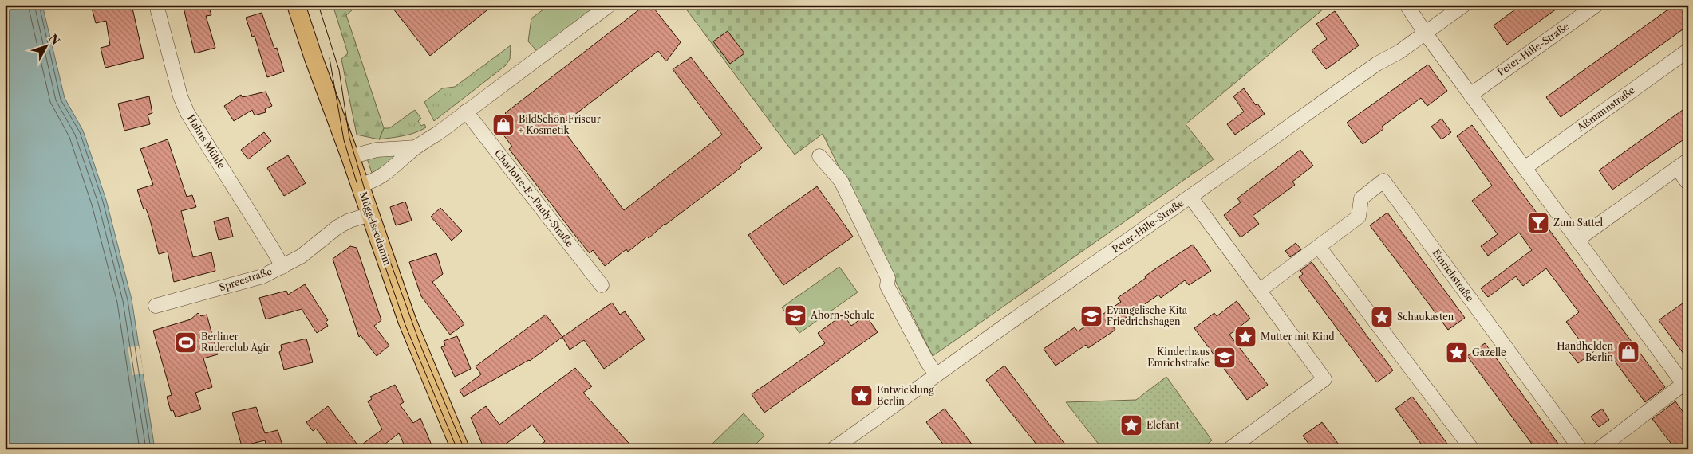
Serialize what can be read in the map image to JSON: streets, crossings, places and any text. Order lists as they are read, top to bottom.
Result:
{
  "streets": {
    "main road": ["Müggelseedamm"],
    "street": [
      "Peter-Hille-Straße",
      "Aßmannstraße",
      "Hahns Mühle",
      "Charlotte-E.-Pauly-Straße",
      "Emrichstraße",
      "Spreestraße"
    ]
  },
  "crossings": [
    ["Hahns Mühle", "Spreestraße"],
    ["Müggelseedamm", "Spreestraße"]
  ],
  "places": {
    "shop": ["BildSchön Friseur + Kosmetik", "Handhelden Berlin"],
    "bar": ["Zum Sattel"],
    "school or university": ["Ahorn-Schule", "Evangelische Kita Friedrichshagen", "Kinderhaus Emrichstraße"],
    "place": [
      "Schaukasten",
      "Mutter mit Kind",
      "Gazelle",
      "Entwicklung Berlin",
      "Elefant"
    ],
    "sports": ["Berliner Ruderclub Ägir"]
  },
  "north": "top right"
}
